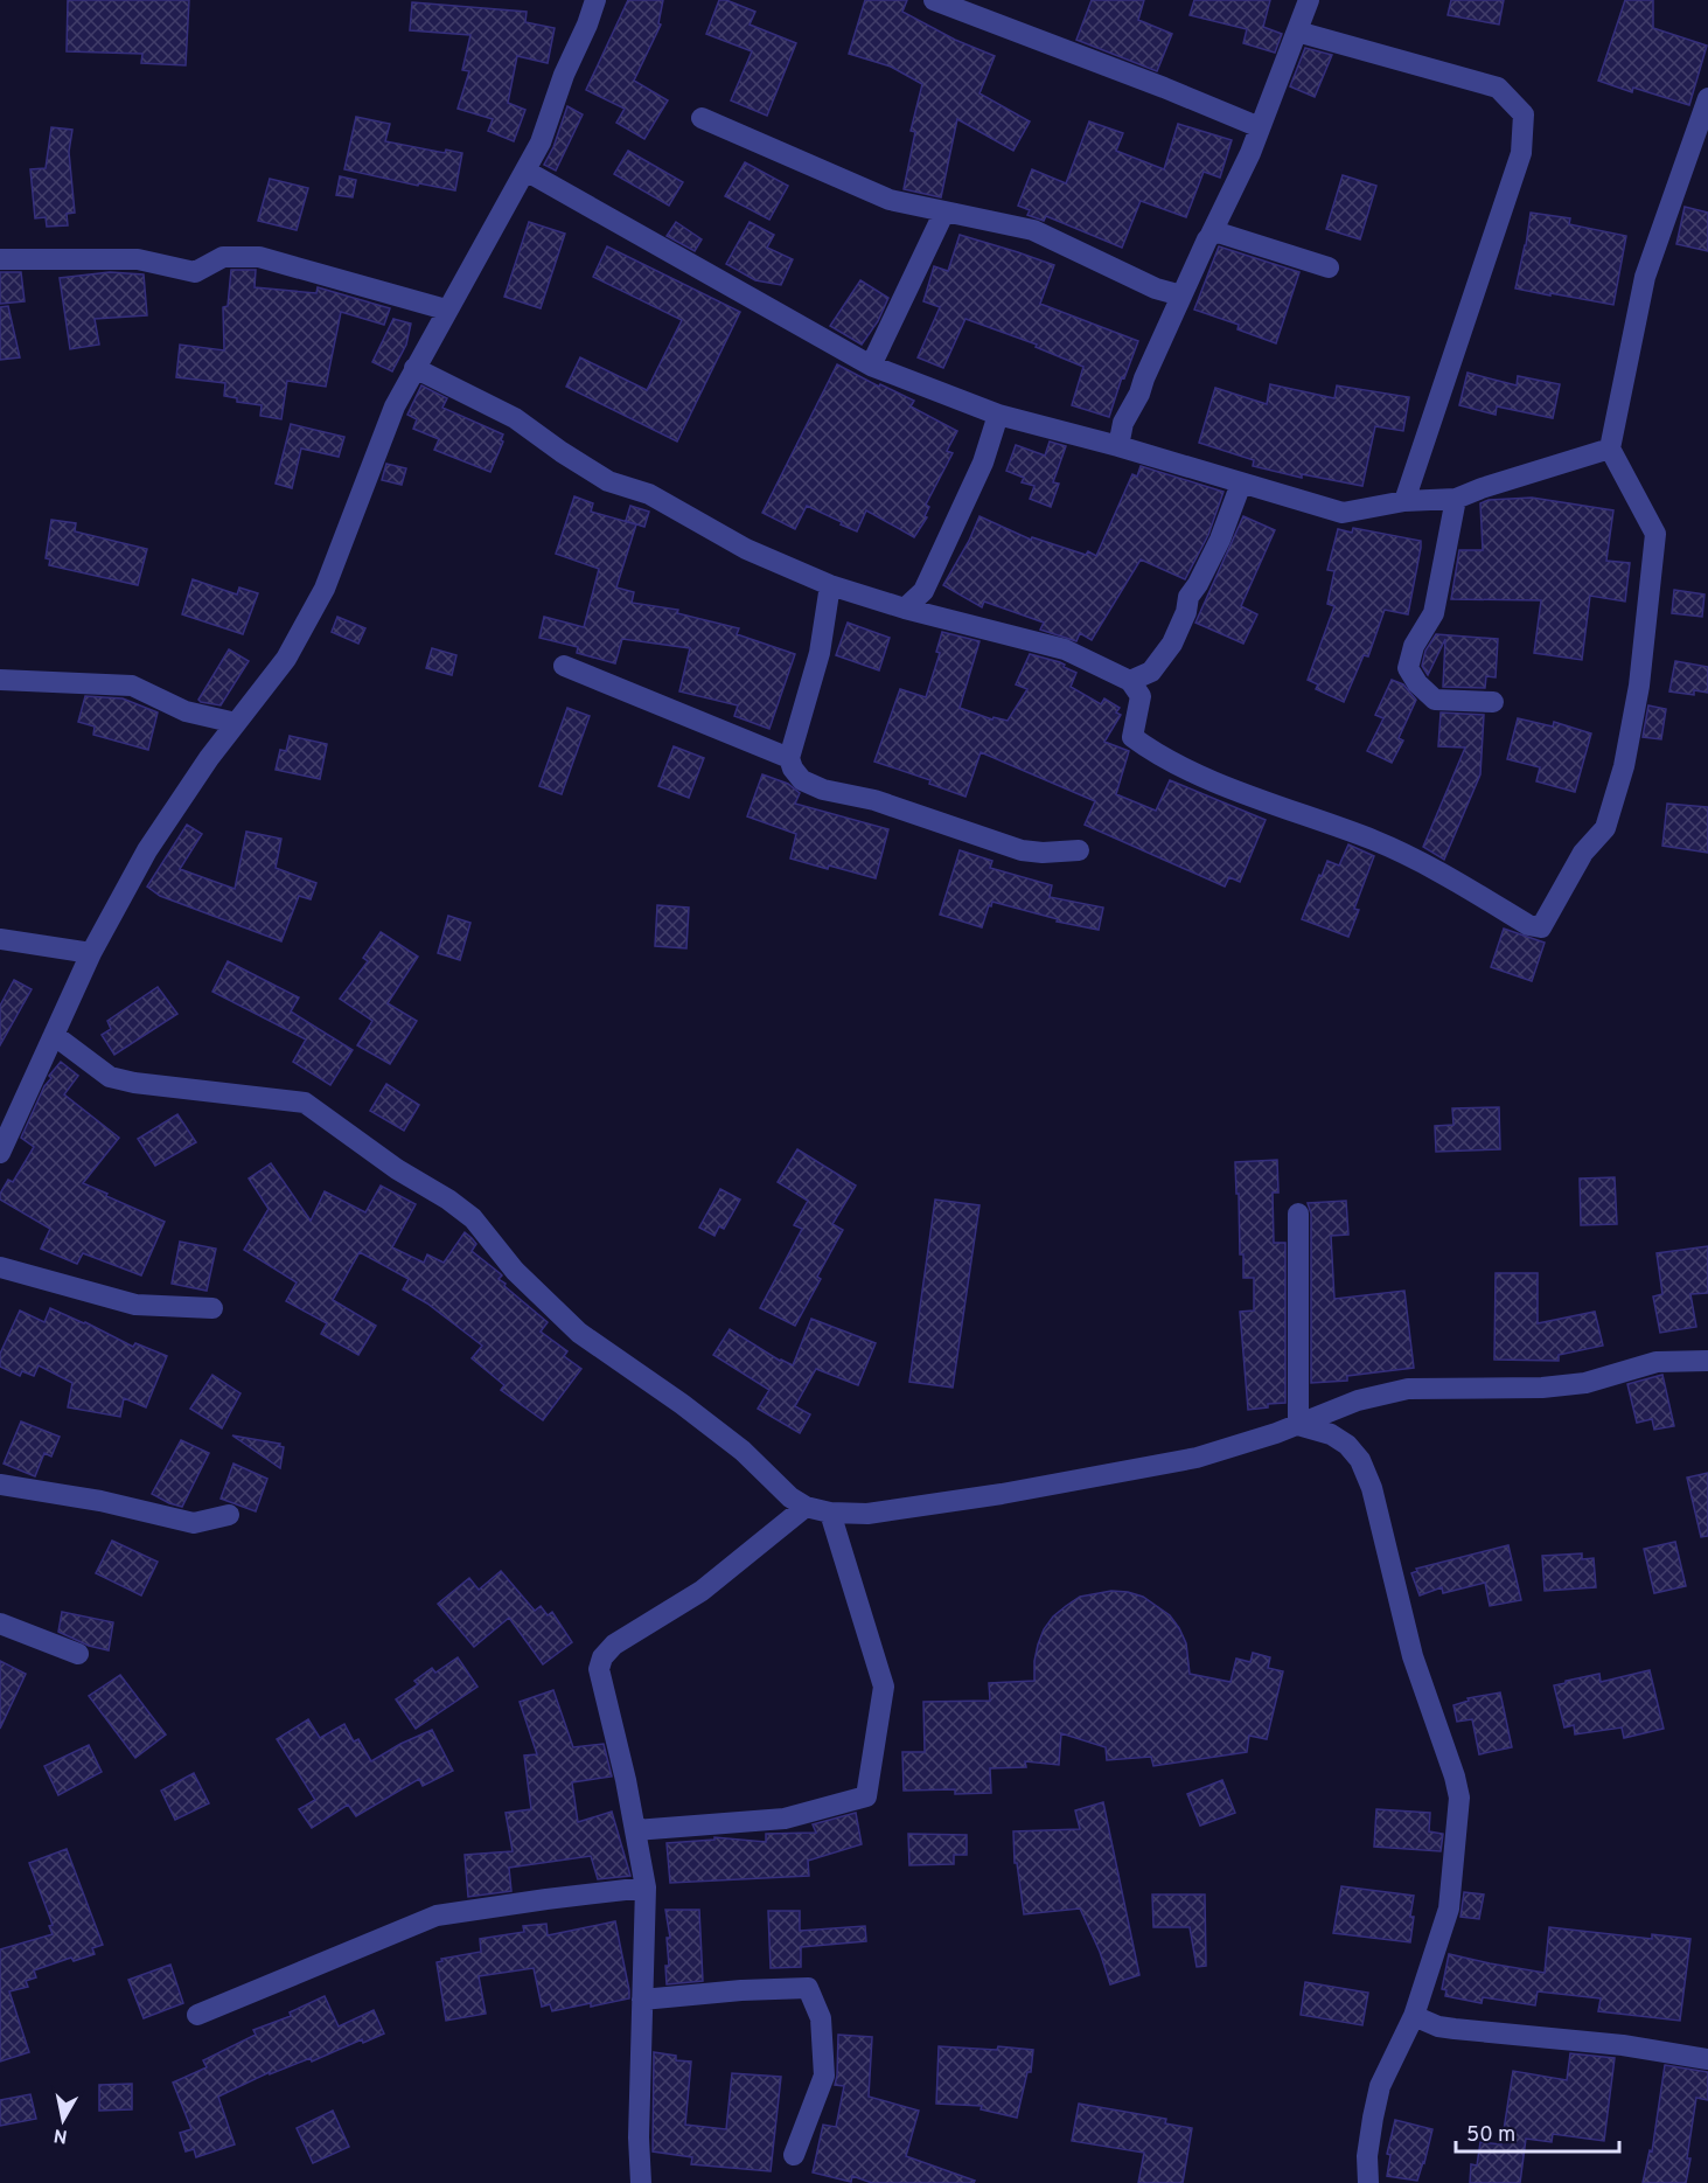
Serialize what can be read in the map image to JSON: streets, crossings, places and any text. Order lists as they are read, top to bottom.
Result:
{
  "scale_bar": "50 m",
  "north": "bottom"
}
